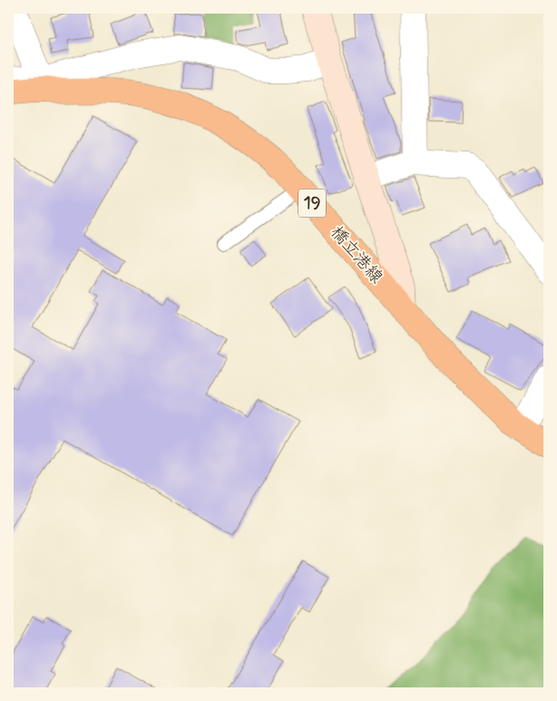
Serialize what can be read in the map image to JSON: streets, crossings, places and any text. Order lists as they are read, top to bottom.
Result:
{
  "streets": {
    "main road": ["19", "橋立港線"]
  }
}
